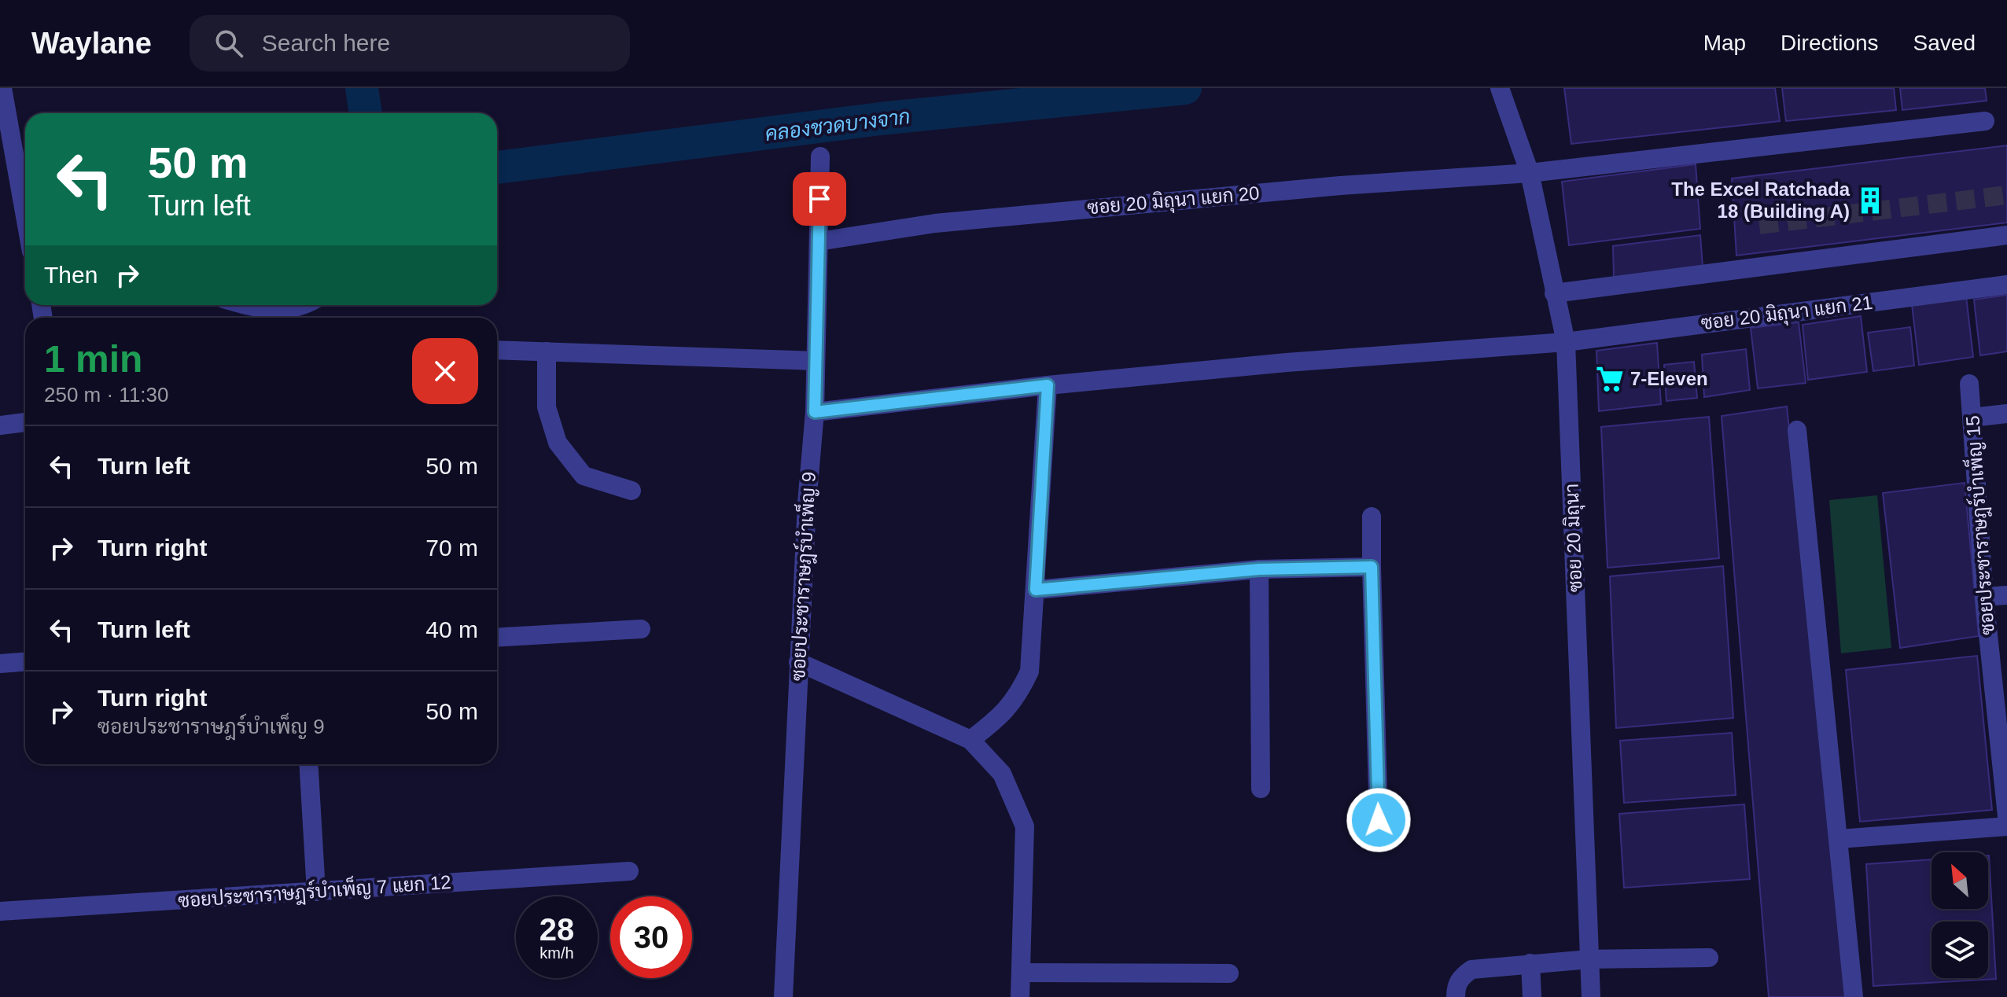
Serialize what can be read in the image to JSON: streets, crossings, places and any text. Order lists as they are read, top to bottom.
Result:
{
  "streets": {
    "street": [
      "ซอย 20 มิถุนา แยก 20",
      "ซอย 20 มิถุนา แยก 21",
      "ซอยประชาราษฎร์บำเพ็ญ 15",
      "ซอย 20 มิถุนา",
      "ซอยประชาราษฎร์บำเพ็ญ 9",
      "ซอยประชาราษฎร์บำเพ็ญ 7 แยก 12"
    ]
  },
  "crossings": [
    ["ซอย 20 มิถุนา แยก 20", "ซอย 20 มิถุนา"],
    ["ซอย 20 มิถุนา แยก 20", "ซอยประชาราษฎร์บำเพ็ญ 9"],
    ["ซอย 20 มิถุนา แยก 21", "ซอย 20 มิถุนา"],
    ["ซอย 20 มิถุนา แยก 21", "ซอยประชาราษฎร์บำเพ็ญ 9"]
  ],
  "water": ["คลองชวดบางจาก"],
  "places": {
    "building": ["The Excel Ratchada 18 (Building A)"],
    "supermarket": ["7-Eleven"]
  },
  "north": "top left",
  "page": {
    "header": "Waylane",
    "search": "Search here",
    "nav": ["Map", "Directions", "Saved"],
    "turn": ["50 m", "Turn left"],
    "then": "Then",
    "heading": ["1 min", "250 m · 11:30"],
    "list": [
      {
        "name": "Turn left",
        "value": "50 m"
      },
      {
        "name": "Turn right",
        "value": "70 m"
      },
      {
        "name": "Turn left",
        "value": "40 m"
      },
      {
        "name": "Turn right",
        "note": "ซอยประชาราษฎร์บำเพ็ญ 9",
        "value": "50 m"
      }
    ],
    "speed": "28 km/h",
    "limit": "30"
  }
}
